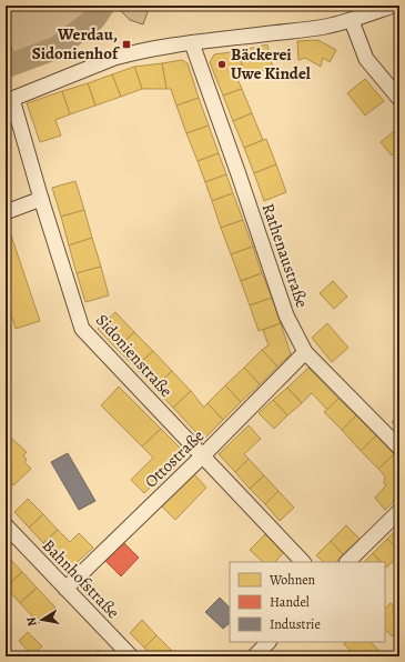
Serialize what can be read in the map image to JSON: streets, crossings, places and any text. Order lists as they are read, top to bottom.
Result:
{
  "streets": {
    "street": [
      "Rathenaustraße",
      "Sidonienstraße",
      "Ottostraße",
      "Bahnhofstraße"
    ]
  },
  "crossings": [
    ["Rathenaustraße", "Ottostraße"],
    ["Sidonienstraße", "Ottostraße"],
    ["Ottostraße", "Bahnhofstraße"]
  ],
  "places": {
    "transit": ["Werdau, Sidonienhof"],
    "other": ["Bäckerei Uwe Kindel"]
  },
  "legend": ["Wohnen", "Handel", "Industrie"],
  "north": "left"
}
